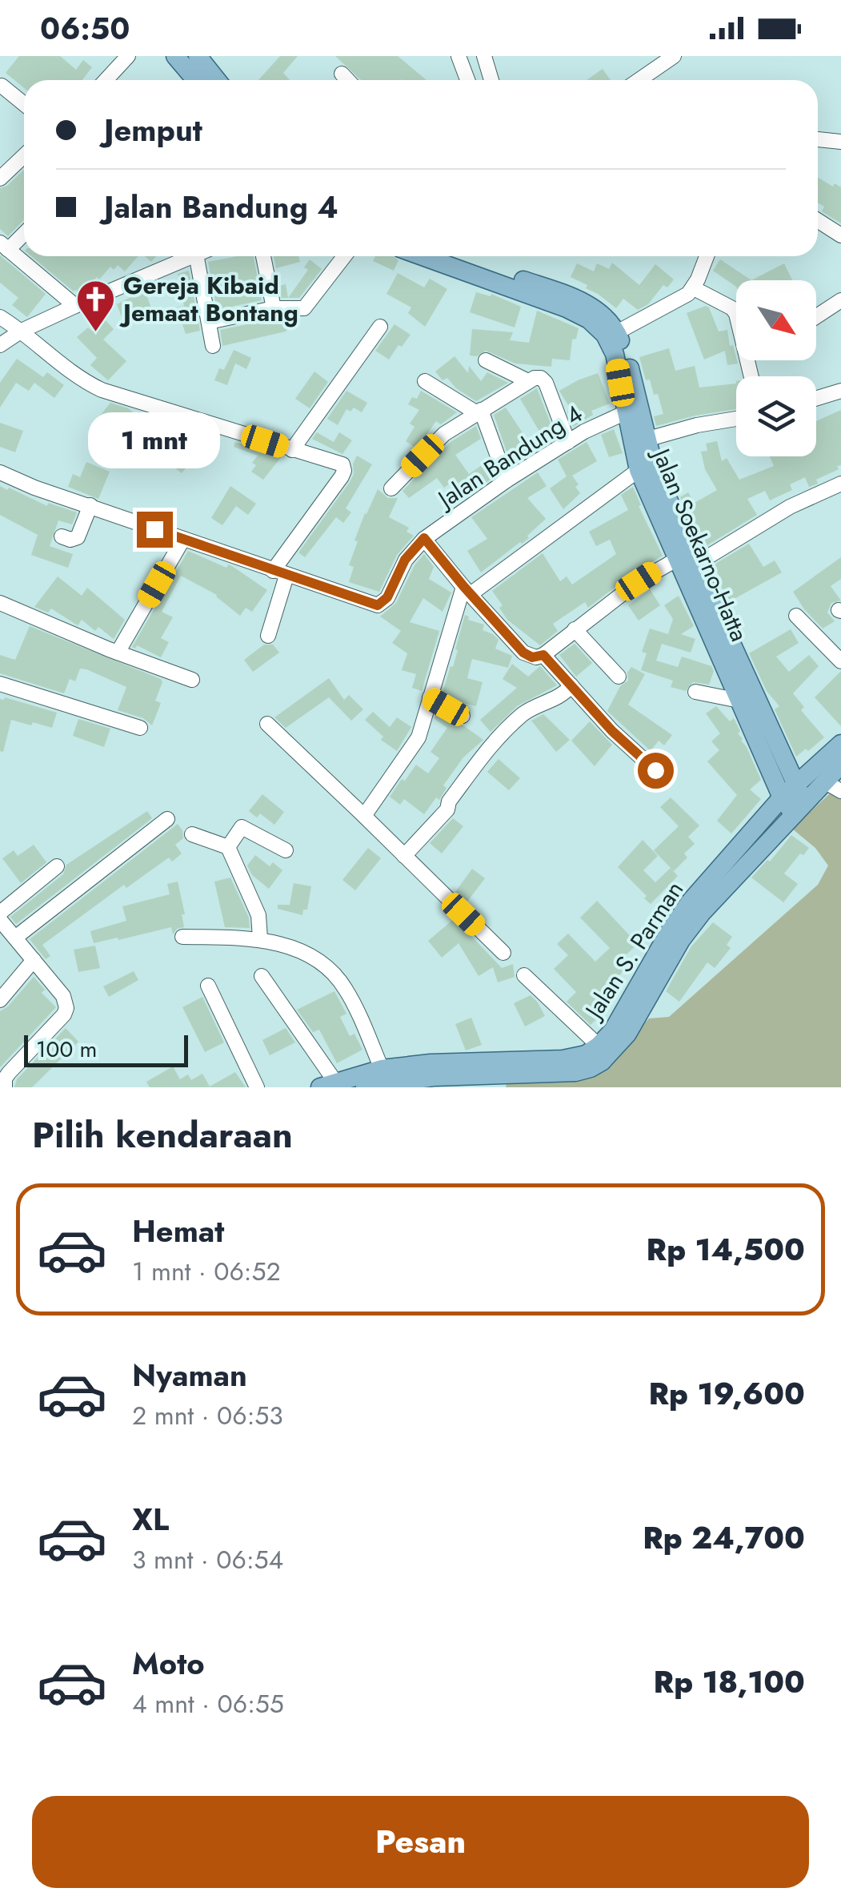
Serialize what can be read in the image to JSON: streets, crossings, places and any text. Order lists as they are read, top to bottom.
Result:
{
  "streets": {
    "main road": ["Jalan Soekarno-Hatta", "Jalan S. Parman"],
    "street": ["Jalan Bandung 4"]
  },
  "crossings": [
    ["Jalan Bandung 4", "Jalan Soekarno-Hatta"],
    ["Jalan Soekarno-Hatta", "Jalan S. Parman"]
  ],
  "places": {
    "church": ["Gereja Kibaid Jemaat Bontang"]
  },
  "scale_bar": "100 m",
  "north": "bottom right",
  "page": {
    "status": "06:50",
    "banner": ["Jemput", "Jalan Bandung 4"],
    "bubble": "1 mnt",
    "scale": "100 m",
    "heading": "Pilih kendaraan",
    "list": [
      {
        "name": "Hemat",
        "note": "1 mnt · 06:52",
        "value": "Rp 14,500"
      },
      {
        "name": "Nyaman",
        "note": "2 mnt · 06:53",
        "value": "Rp 19,600"
      },
      {
        "name": "XL",
        "note": "3 mnt · 06:54",
        "value": "Rp 24,700"
      },
      {
        "name": "Moto",
        "note": "4 mnt · 06:55",
        "value": "Rp 18,100"
      }
    ],
    "buttons": "Pesan"
  }
}
